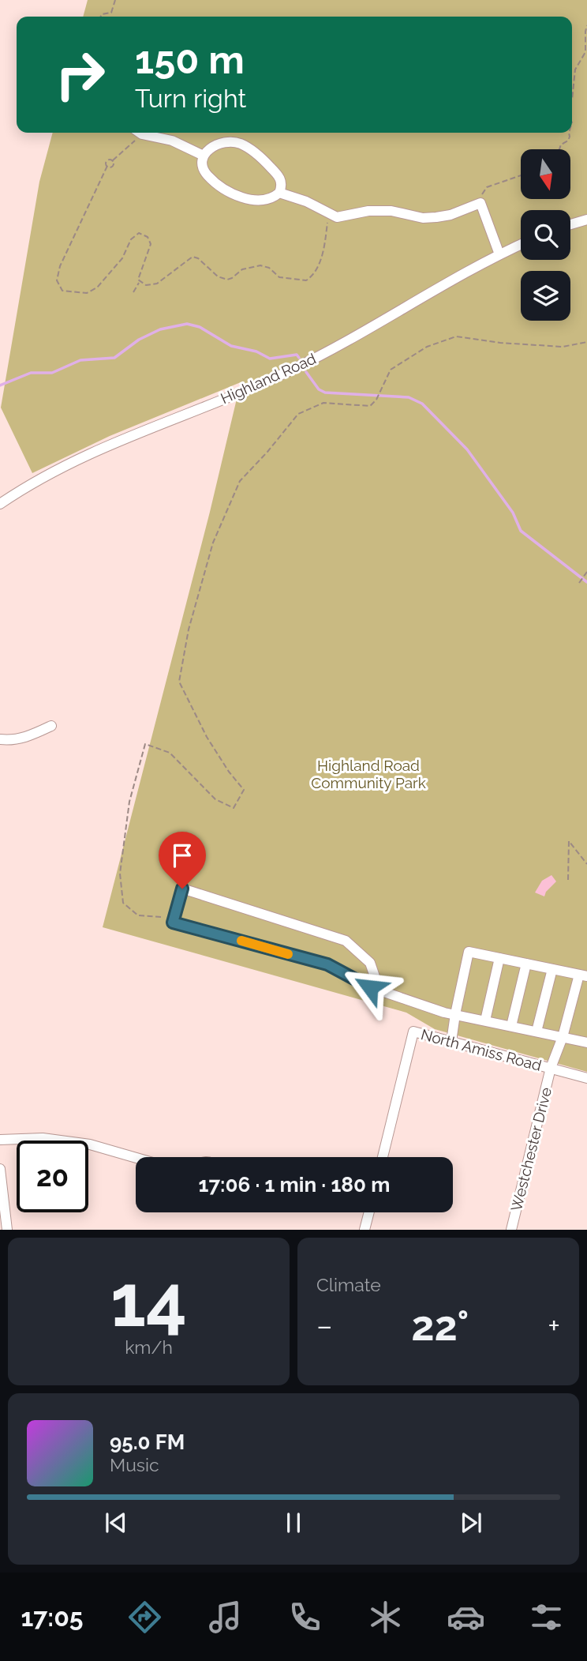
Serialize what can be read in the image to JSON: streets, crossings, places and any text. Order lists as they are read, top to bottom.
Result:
{
  "streets": {
    "street": ["Highland Road", "North Amiss Road", "Westchester Drive"]
  },
  "crossings": [
    ["North Amiss Road", "Westchester Drive"]
  ],
  "parks": ["Highland Road Community Park"],
  "north": "bottom",
  "page": {
    "turn": ["150 m", "Turn right"],
    "limit": "20",
    "trip": "17:06 · 1 min · 180 m",
    "tile": [
      ["14", "km/h"],
      "Climate"
    ],
    "heat": ["−", "22°", "+"],
    "song": ["95.0 FM", "Music"],
    "tabs": "17:05"
  }
}
